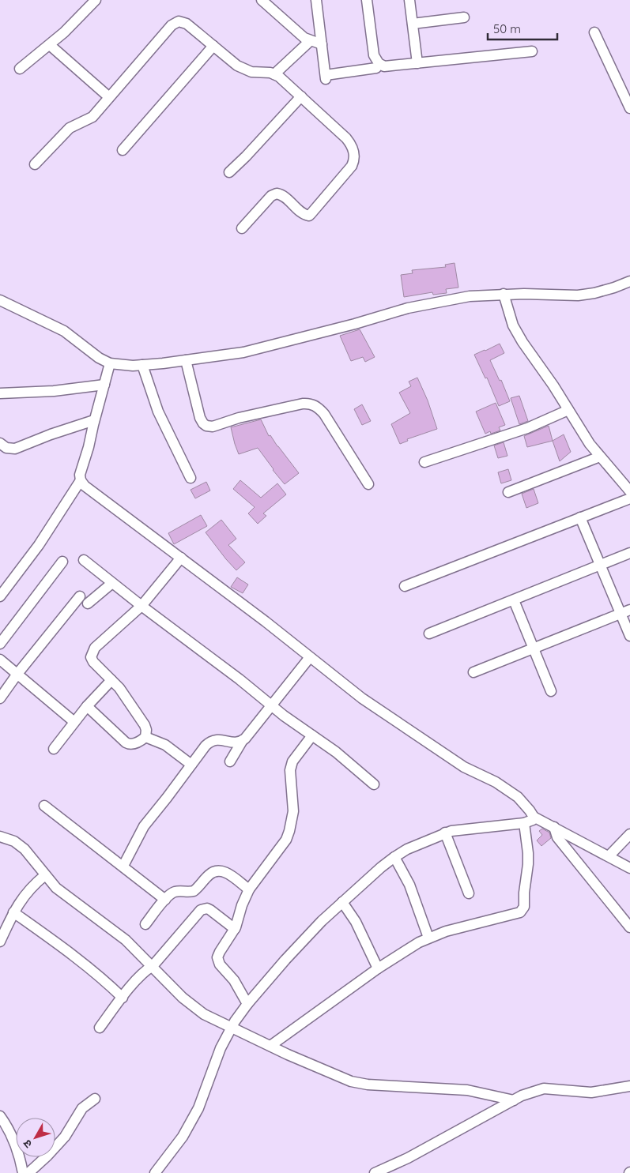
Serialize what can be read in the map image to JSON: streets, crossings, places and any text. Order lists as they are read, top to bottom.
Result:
{
  "scale_bar": "50 m",
  "north": "bottom left"
}
